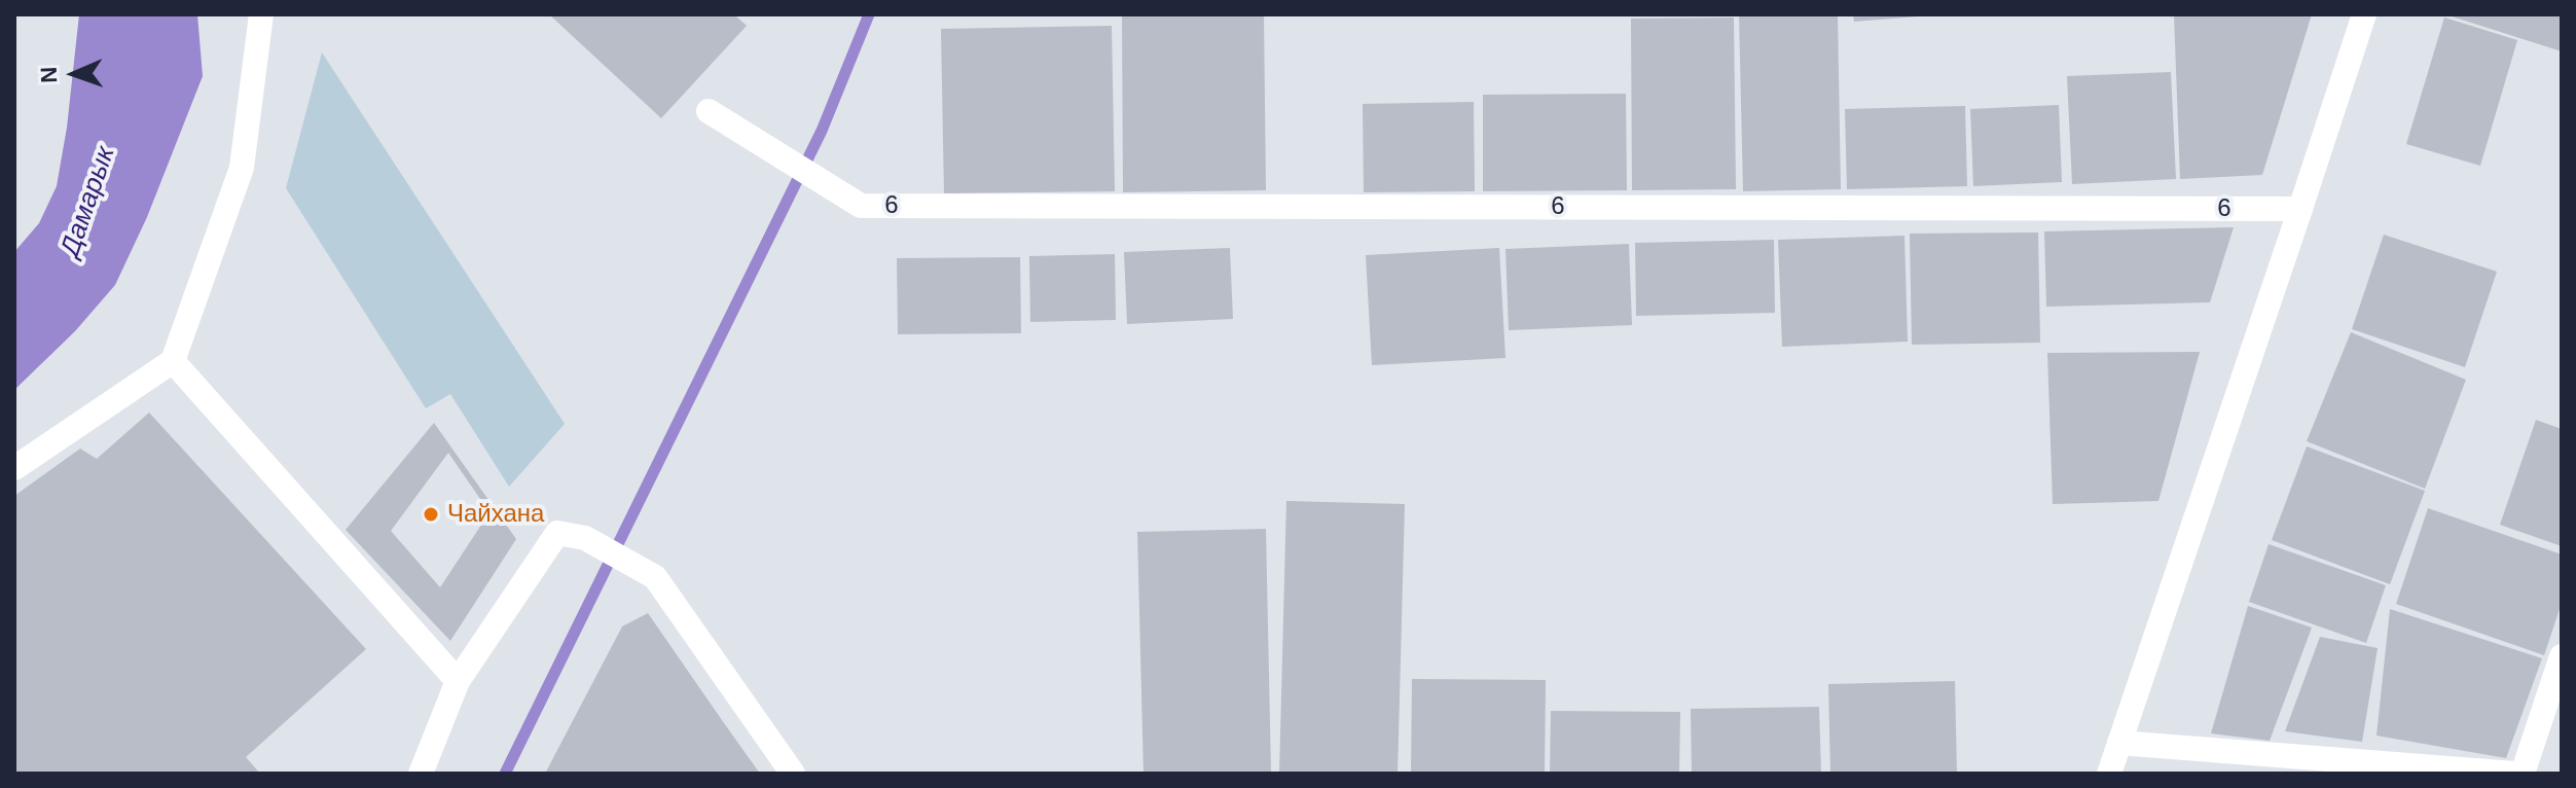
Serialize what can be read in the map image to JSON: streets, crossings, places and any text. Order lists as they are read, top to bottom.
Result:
{
  "streets": {
    "street": ["6"]
  },
  "water": ["Дамарык"],
  "places": ["Чайхана"],
  "north": "left"
}
